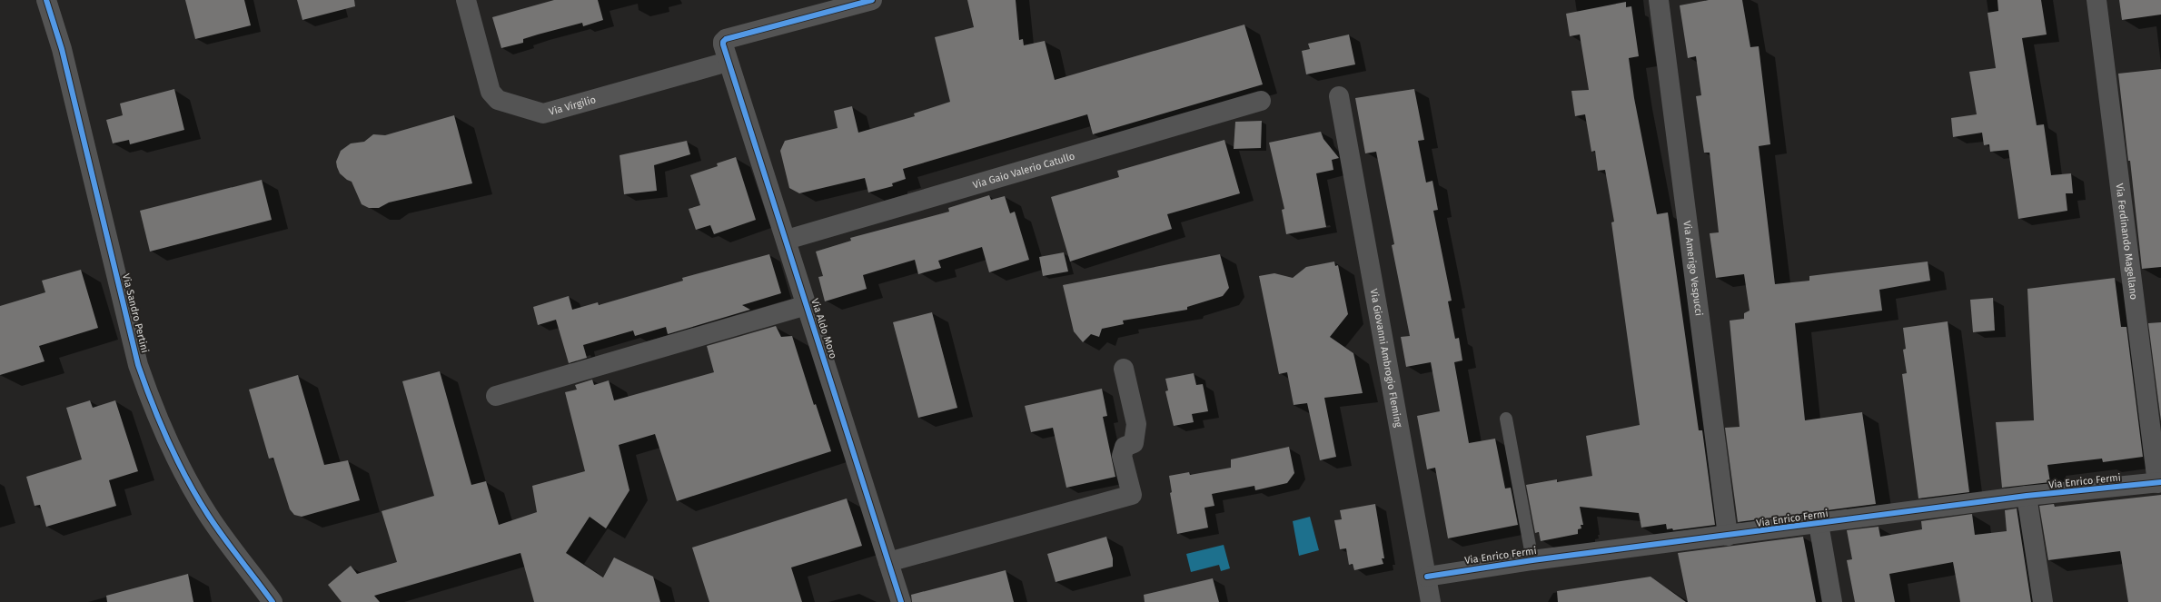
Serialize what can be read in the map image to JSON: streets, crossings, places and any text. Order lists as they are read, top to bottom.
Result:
{
  "streets": {
    "street": [
      "Via Virgilio",
      "Via Gaio Valerio Catullo",
      "Via Ferdinando Magellano",
      "Via Amerigo Vespucci",
      "Via Sandro Pertini",
      "Via Aldo Moro",
      "Via Giovanni Ambrogio Fleming",
      "Via Enrico Fermi"
    ]
  },
  "crossings": [
    ["Via Virgilio", "Via Aldo Moro"],
    ["Via Gaio Valerio Catullo", "Via Aldo Moro"],
    ["Via Ferdinando Magellano", "Via Enrico Fermi"],
    ["Via Amerigo Vespucci", "Via Enrico Fermi"],
    ["Via Giovanni Ambrogio Fleming", "Via Enrico Fermi"]
  ]
}
